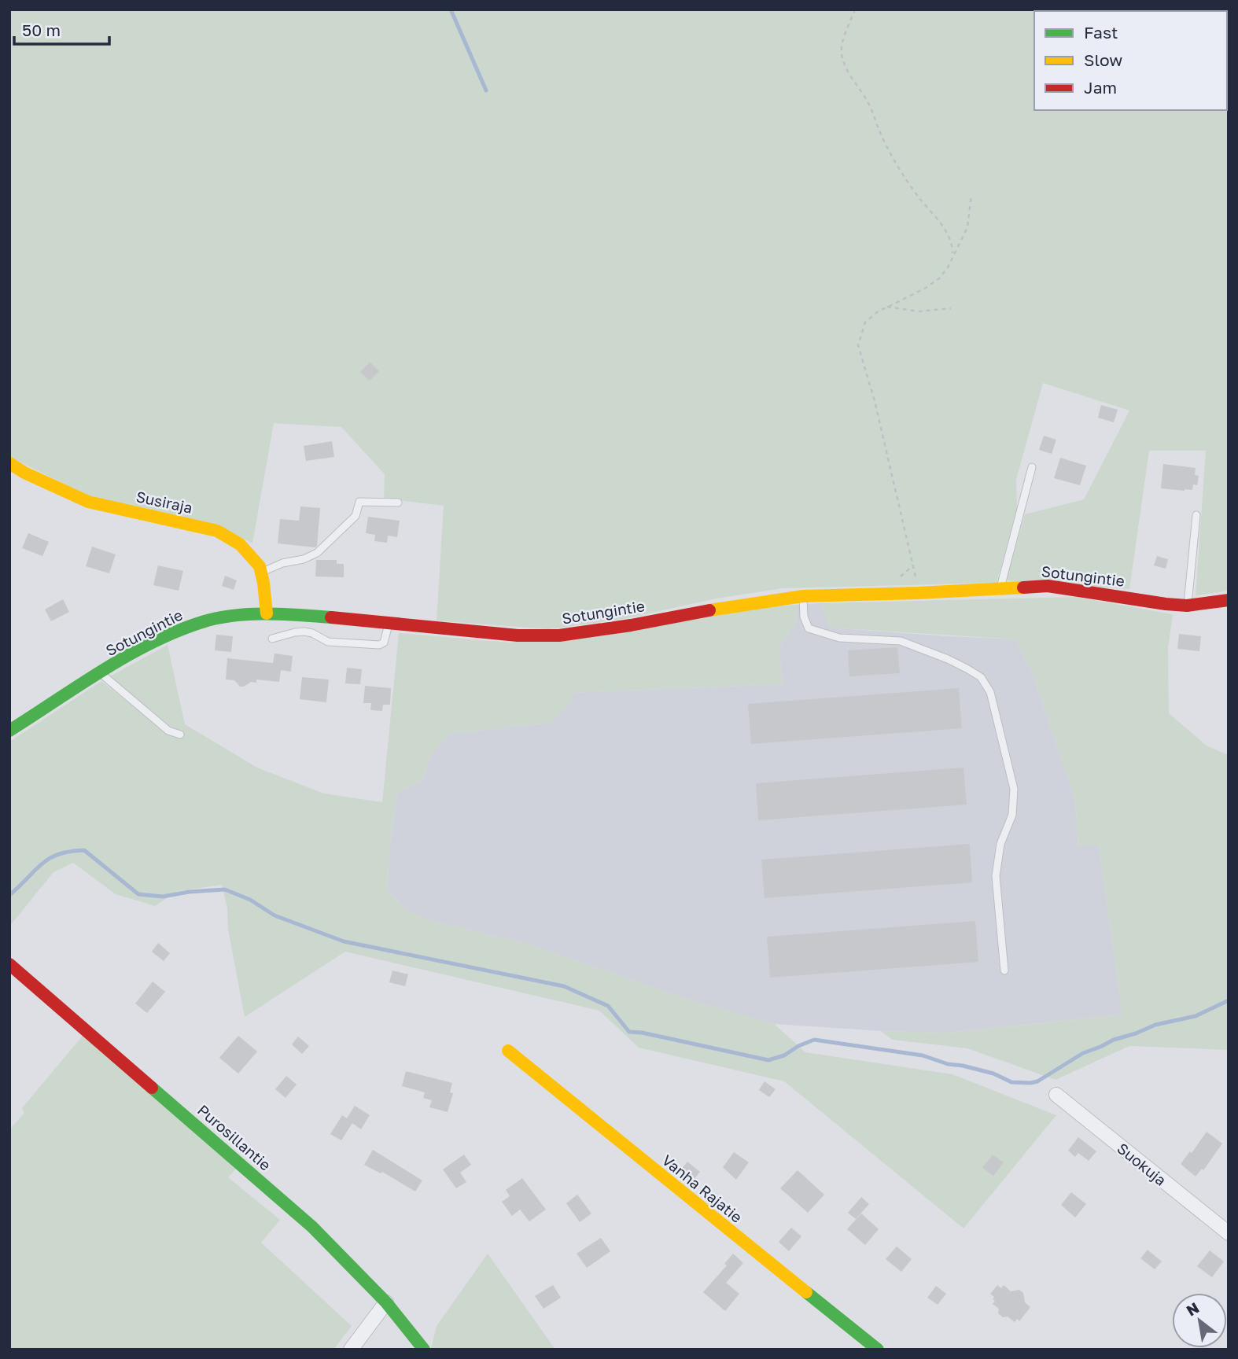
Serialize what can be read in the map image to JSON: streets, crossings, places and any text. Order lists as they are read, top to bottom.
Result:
{
  "streets": {
    "street": [
      "Susiraja",
      "Sotungintie",
      "Purosillantie",
      "Suokuja",
      "Vanha Rajatie"
    ]
  },
  "crossings": [
    ["Susiraja", "Sotungintie"]
  ],
  "legend": ["Fast", "Slow", "Jam"],
  "scale_bar": "50 m",
  "north": "top left"
}
